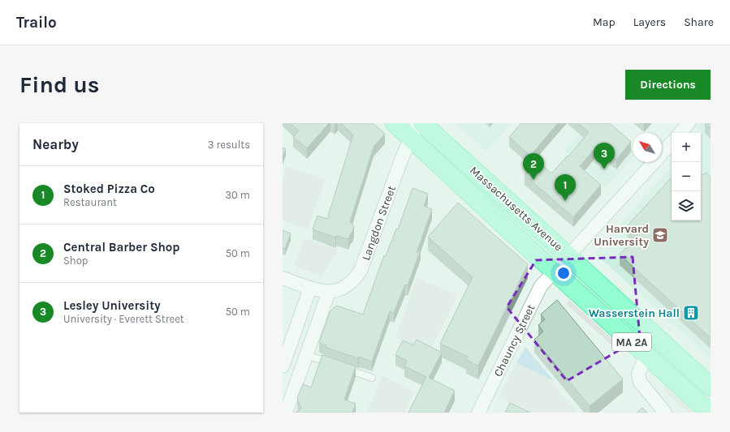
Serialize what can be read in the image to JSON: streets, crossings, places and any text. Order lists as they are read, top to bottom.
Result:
{
  "streets": {
    "main road": ["Massachusetts Avenue", "MA 2A"],
    "street": ["Langdon Street", "Chauncy Street"]
  },
  "crossings": [
    ["Massachusetts Avenue", "Langdon Street"],
    ["Massachusetts Avenue", "Chauncy Street"]
  ],
  "places": {
    "school or university": ["Harvard University"],
    "building": ["Wasserstein Hall"]
  },
  "north": "top left",
  "page": {
    "header": "Trailo",
    "nav": ["Map", "Layers", "Share"],
    "buttons": "Directions",
    "title": "Find us",
    "heading": ["Nearby", "3 results"],
    "map_buttons": ["+", "−"],
    "pins": ["3", "2", "1"],
    "list": [
      {
        "mark": "1",
        "name": "Stoked Pizza Co",
        "note": "Restaurant",
        "value": "30 m"
      },
      {
        "mark": "2",
        "name": "Central Barber Shop",
        "note": "Shop",
        "value": "50 m"
      },
      {
        "mark": "3",
        "name": "Lesley University",
        "note": "University · Everett Street",
        "value": "50 m"
      }
    ]
  }
}
